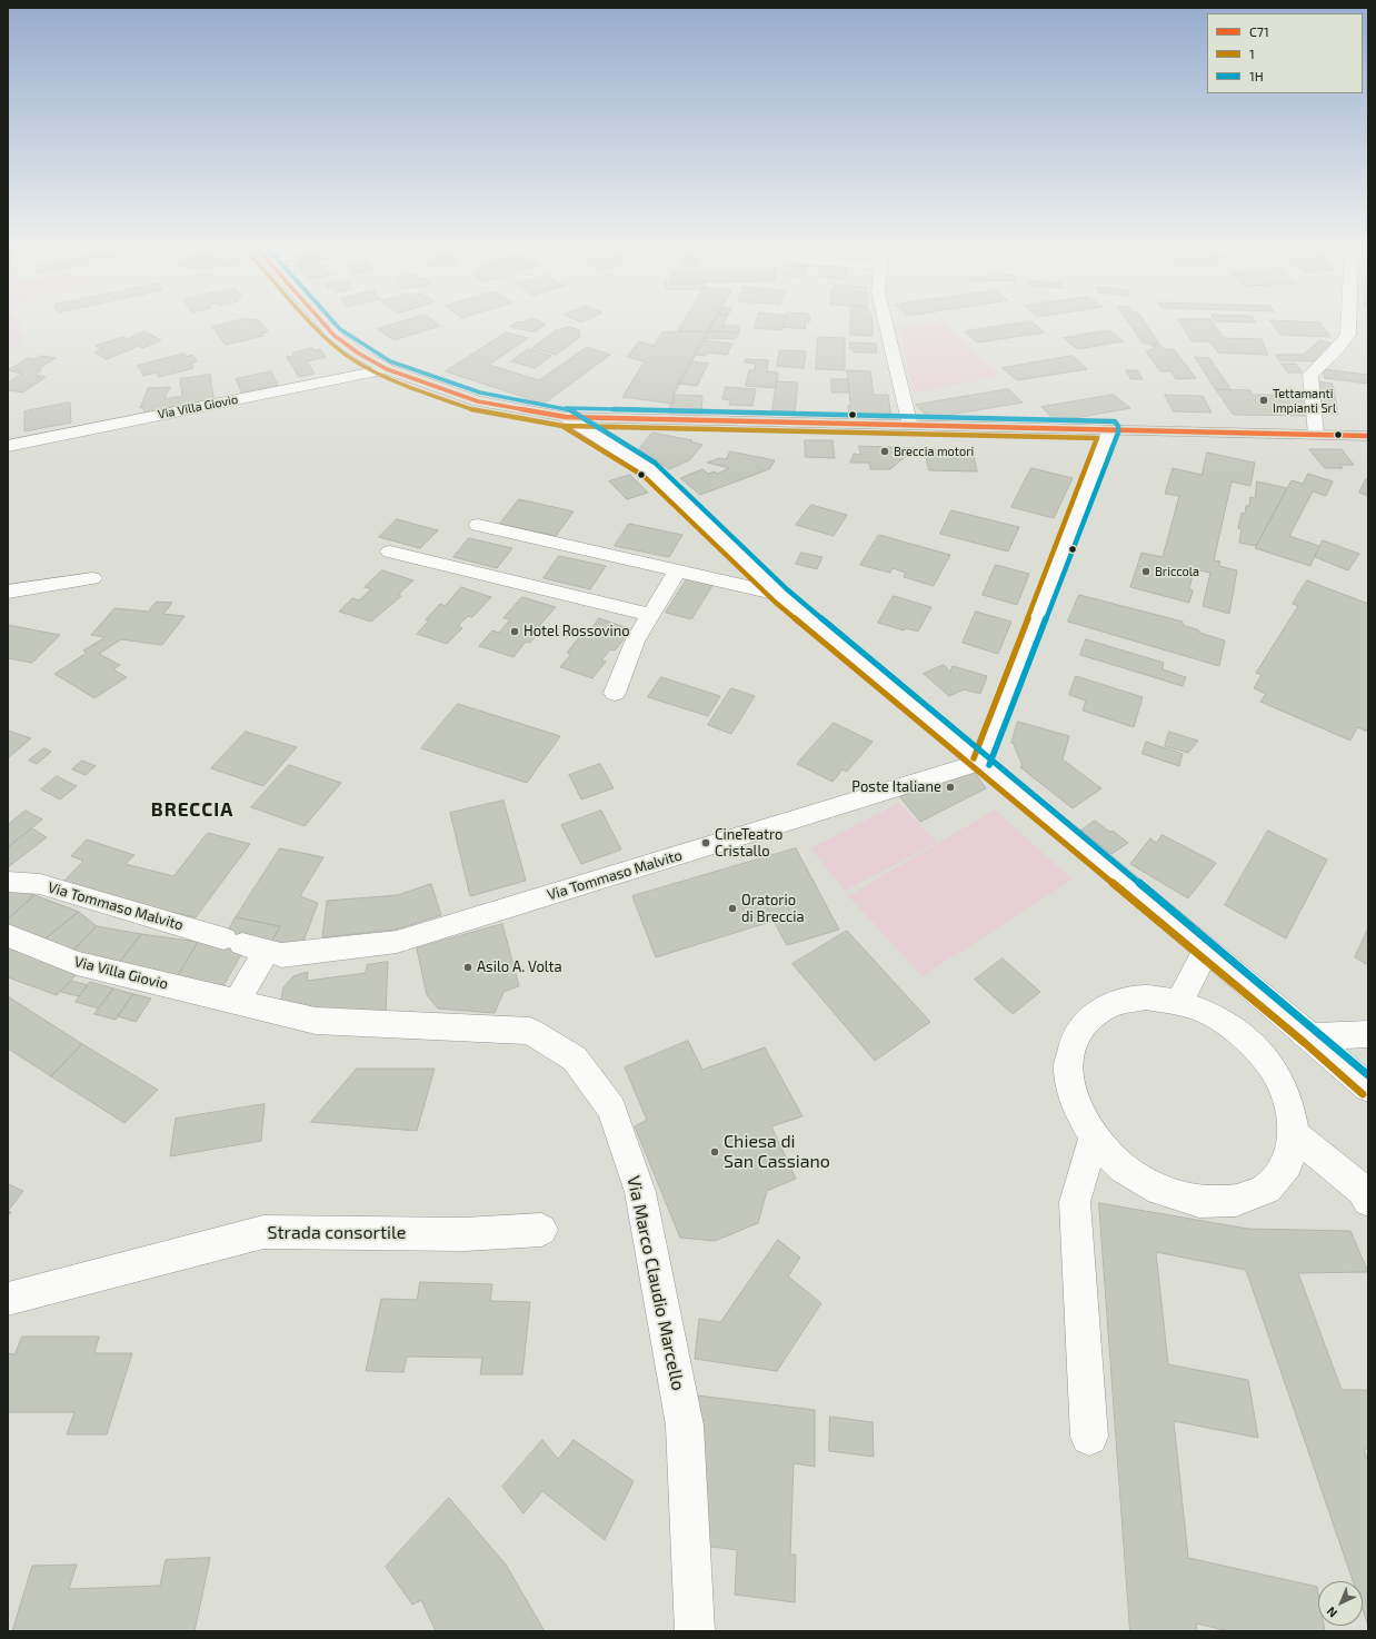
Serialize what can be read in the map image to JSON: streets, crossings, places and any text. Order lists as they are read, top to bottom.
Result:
{
  "streets": {
    "street": [
      "Via Villa Giovio",
      "Via Tommaso Malvito",
      "Strada consortile",
      "Via Marco Claudio Marcello"
    ]
  },
  "crossings": [
    ["Via Villa Giovio", "Via Marco Claudio Marcello"]
  ],
  "districts": ["BRECCIA"],
  "places": [
    "Tettamanti Impianti Srl",
    "Breccia motori",
    "Briccola",
    "Hotel Rossovino",
    "Poste Italiane",
    "CineTeatro Cristallo",
    "Oratorio di Breccia",
    "Asilo A. Volta",
    "Chiesa di San Cassiano"
  ],
  "lines": ["transit line C71", "transit line 1", "transit line 1H"],
  "legend": ["C71", "1", "1H"],
  "north": "bottom left"
}
